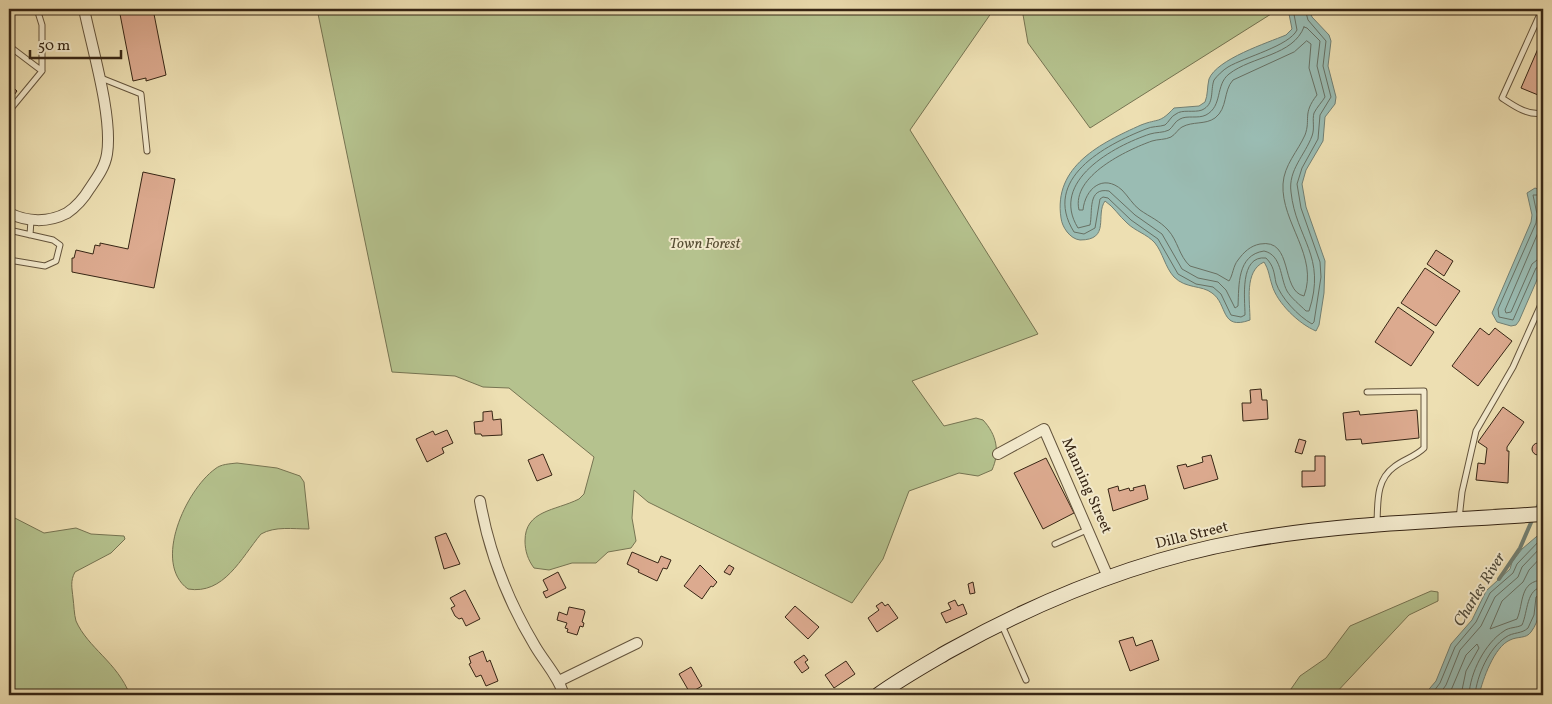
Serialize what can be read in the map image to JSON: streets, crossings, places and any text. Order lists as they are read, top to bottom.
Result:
{
  "streets": {
    "main road": ["Dilla Street"],
    "street": ["Manning Street"]
  },
  "crossings": [
    ["Manning Street", "Dilla Street"]
  ],
  "water": ["Charles River"],
  "parks": ["Town Forest"],
  "scale_bar": "50 m"
}
